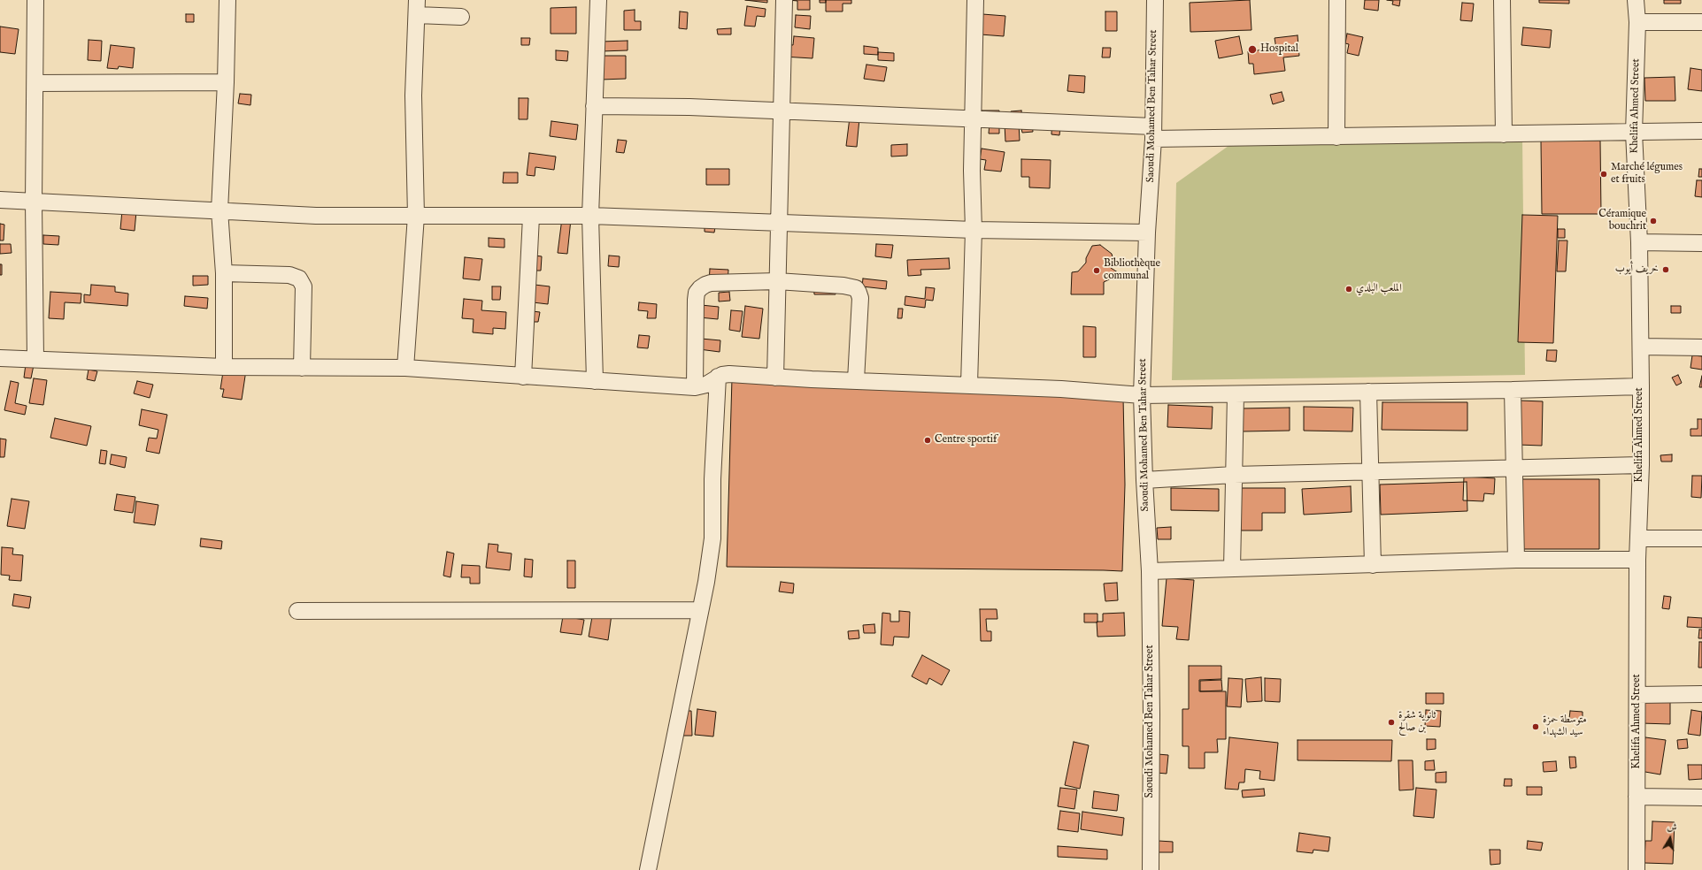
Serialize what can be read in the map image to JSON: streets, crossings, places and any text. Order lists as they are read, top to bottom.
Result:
{
  "streets": {
    "street": ["Saoudi Mohamed Ben Tahar Street", "Khelifa Ahmed Street"]
  },
  "places": [
    "Hospital",
    "Marché légumes et fruits",
    "Céramique bouchrit",
    "خريف أيوب",
    "Bibliothèque communal",
    "الملعب البلدي",
    "Centre sportif",
    "ثانوية شقرة بن صالح",
    "متوسطة حمزة سيد الشهداء"
  ],
  "north": "top"
}
